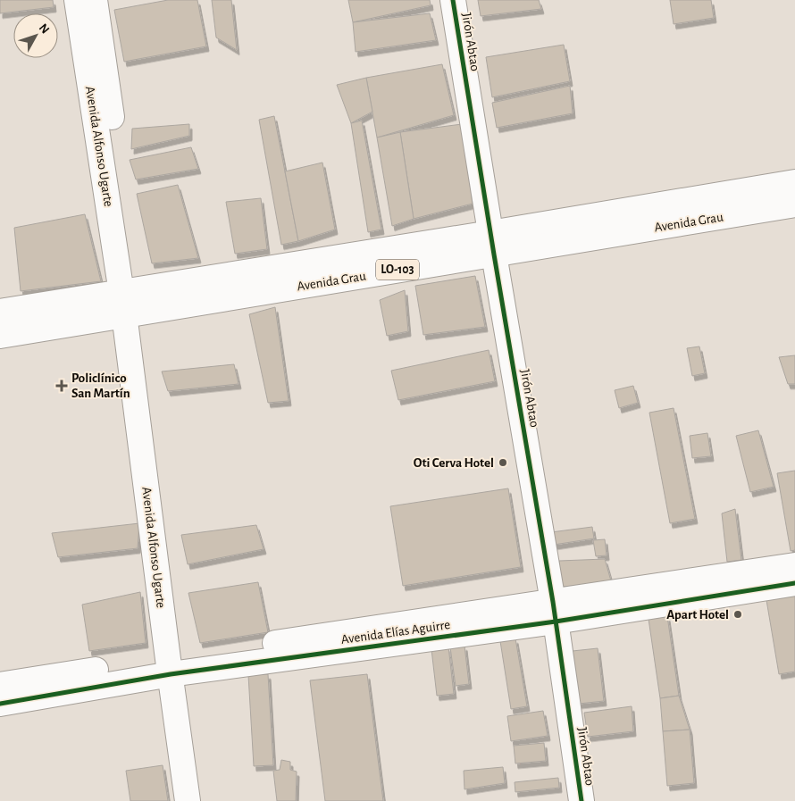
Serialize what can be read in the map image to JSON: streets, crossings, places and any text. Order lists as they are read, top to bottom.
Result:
{
  "streets": {
    "main road": [
      "Jirón Abtao",
      "Avenida Alfonso Ugarte",
      "Avenida Grau",
      "LO-103",
      "Avenida Elías Aguirre"
    ]
  },
  "crossings": [
    ["Jirón Abtao", "Avenida Grau"],
    ["Jirón Abtao", "Avenida Elías Aguirre"],
    ["Avenida Alfonso Ugarte", "Avenida Grau"],
    ["Avenida Alfonso Ugarte", "Avenida Elías Aguirre"]
  ],
  "places": {
    "health": ["Policlínico San Martín"],
    "other": ["Oti Cerva Hotel", "Apart Hotel"]
  },
  "north": "top right"
}
